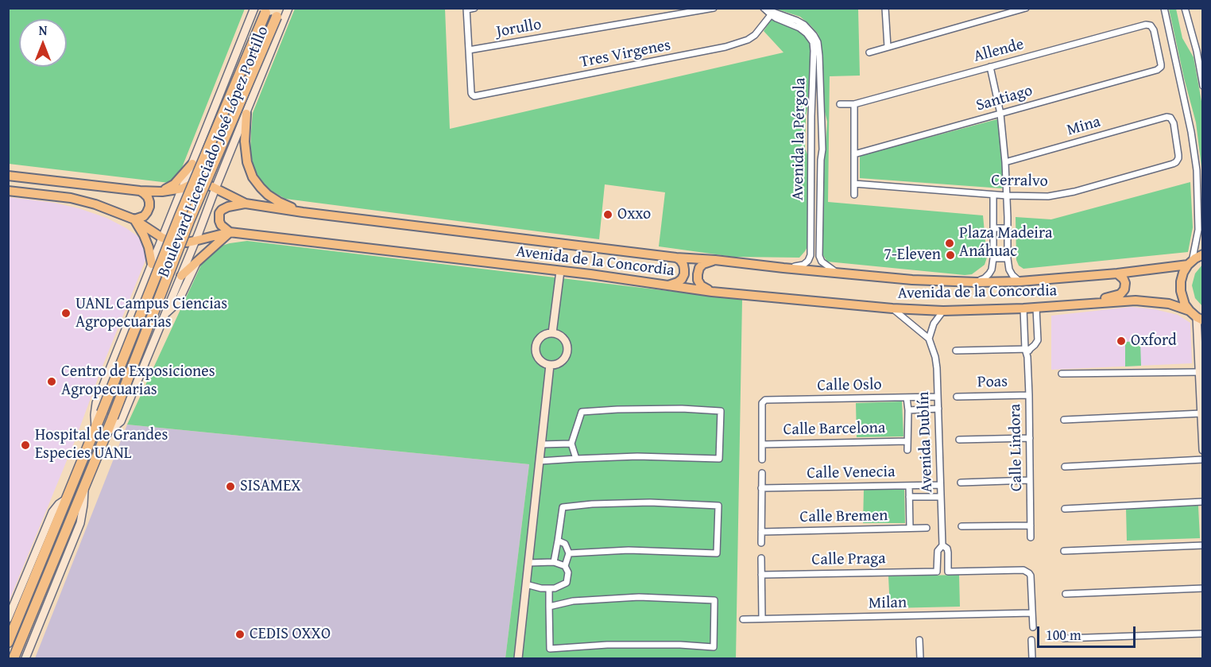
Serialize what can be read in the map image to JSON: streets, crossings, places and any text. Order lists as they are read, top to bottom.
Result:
{
  "streets": {
    "highway": ["Boulevard Licenciado José López Portillo"],
    "main road": ["Avenida de la Concordia"],
    "street": [
      "Jorullo",
      "Allende",
      "Tres Virgenes",
      "Santiago",
      "Mina",
      "Avenida la Pérgola",
      "Cerralvo",
      "Poas",
      "Calle Oslo",
      "Calle Barcelona",
      "Avenida Dublín",
      "Calle Lindora",
      "Calle Venecia",
      "Calle Bremen",
      "Calle Praga",
      "Milan"
    ]
  },
  "crossings": [
    ["Jorullo", "Tres Virgenes"],
    ["Allende", "Santiago"],
    ["Tres Virgenes", "Avenida la Pérgola"],
    ["Mina", "Cerralvo"],
    ["Avenida la Pérgola", "Avenida de la Concordia"],
    ["Boulevard Licenciado José López Portillo", "Avenida de la Concordia"],
    ["Avenida de la Concordia", "Calle Lindora"],
    ["Poas", "Calle Lindora"],
    ["Calle Oslo", "Calle Barcelona"],
    ["Calle Oslo", "Avenida Dublín"],
    ["Avenida Dublín", "Calle Venecia"],
    ["Avenida Dublín", "Calle Praga"],
    ["Avenida Dublín", "Milan"]
  ],
  "places": [
    "Oxxo",
    "Plaza Madeira Anáhuac",
    "7-Eleven",
    "UANL Campus Ciencias Agropecuarias",
    "Oxford",
    "Centro de Exposiciones Agropecuarias",
    "Hospital de Grandes Especies UANL",
    "SISAMEX",
    "CEDIS OXXO"
  ],
  "scale_bar": "100 m",
  "north": "top"
}
